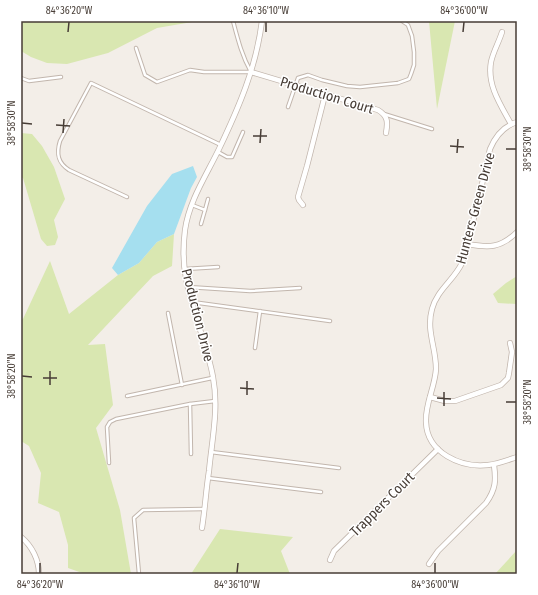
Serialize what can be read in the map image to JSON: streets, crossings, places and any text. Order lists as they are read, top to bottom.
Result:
{
  "streets": {
    "street": [
      "Production Court",
      "Hunters Green Drive",
      "Production Drive",
      "Trappers Court"
    ]
  },
  "crossings": [
    ["Production Court", "Production Drive"],
    ["Hunters Green Drive", "Trappers Court"]
  ],
  "coordinates": [
    "84°36'20\"W",
    "84°36'10\"W",
    "84°36'00\"W",
    "38°58'30\"N",
    "38°58'20\"N"
  ]
}
